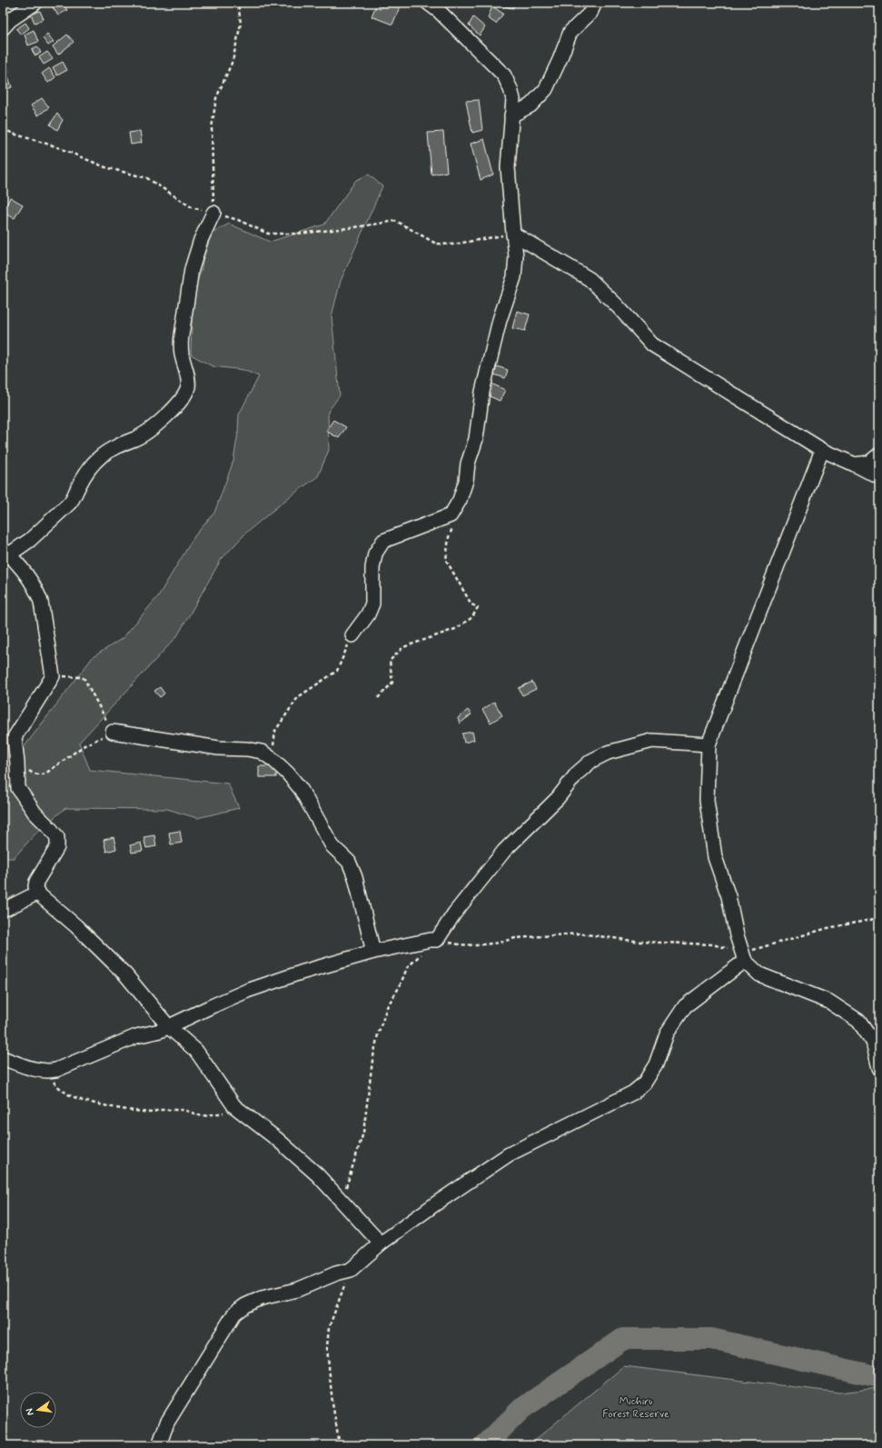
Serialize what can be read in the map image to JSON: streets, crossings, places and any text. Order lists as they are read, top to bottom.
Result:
{
  "parks": ["Michiru Forest Reserve"],
  "north": "left"
}
